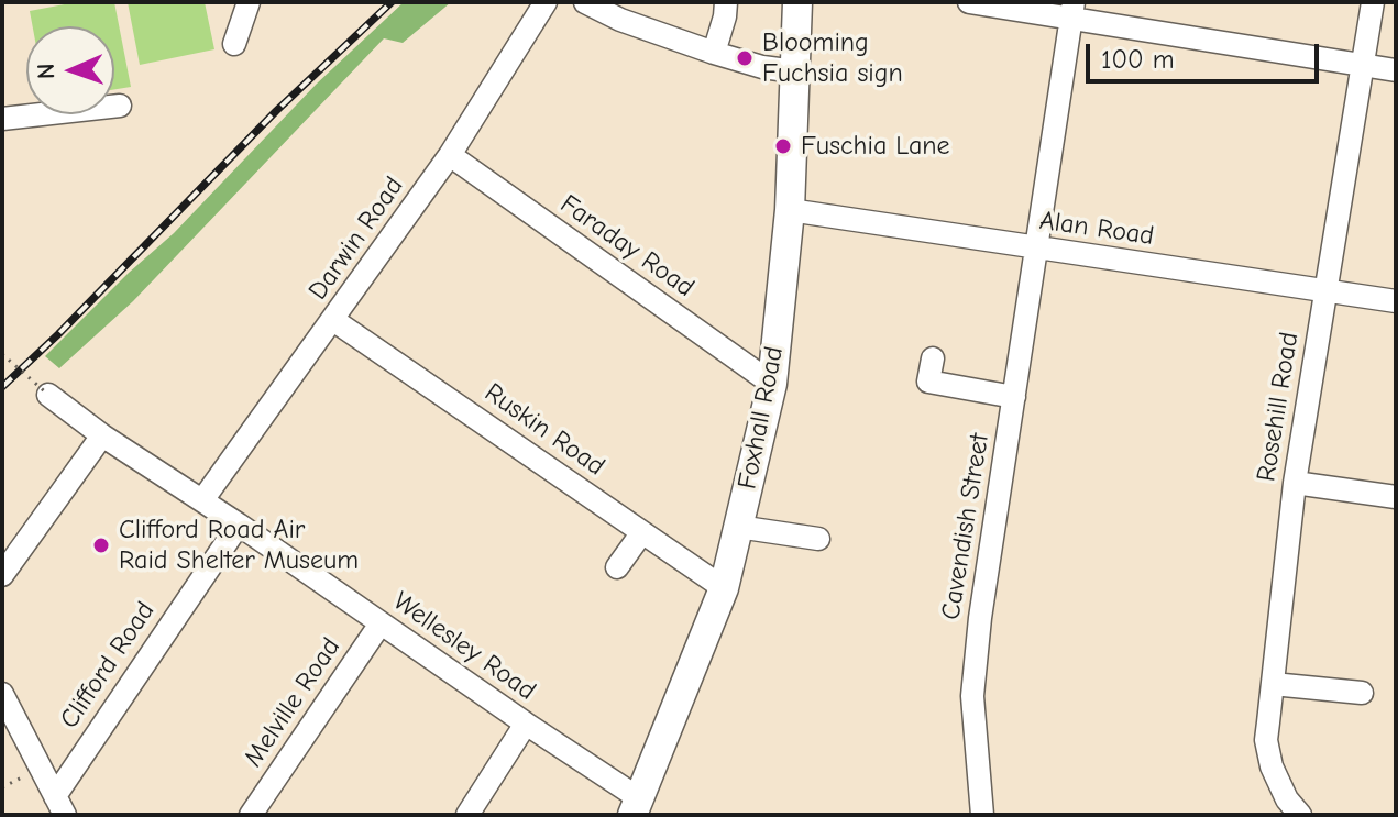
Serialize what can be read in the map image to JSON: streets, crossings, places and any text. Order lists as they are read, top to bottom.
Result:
{
  "streets": {
    "main road": ["Foxhall Road"],
    "street": [
      "Alan Road",
      "Darwin Road",
      "Faraday Road",
      "Rosehill Road",
      "Ruskin Road",
      "Cavendish Street",
      "Wellesley Road",
      "Clifford Road",
      "Melville Road"
    ]
  },
  "crossings": [
    ["Alan Road", "Rosehill Road"],
    ["Alan Road", "Foxhall Road"],
    ["Alan Road", "Cavendish Street"],
    ["Darwin Road", "Faraday Road"],
    ["Darwin Road", "Ruskin Road"],
    ["Darwin Road", "Wellesley Road"],
    ["Faraday Road", "Foxhall Road"],
    ["Foxhall Road", "Ruskin Road"],
    ["Foxhall Road", "Wellesley Road"],
    ["Wellesley Road", "Clifford Road"],
    ["Wellesley Road", "Melville Road"]
  ],
  "places": ["Blooming Fuchsia sign", "Fuschia Lane", "Clifford Road Air Raid Shelter Museum"],
  "scale_bar": "100 m",
  "north": "left"
}
